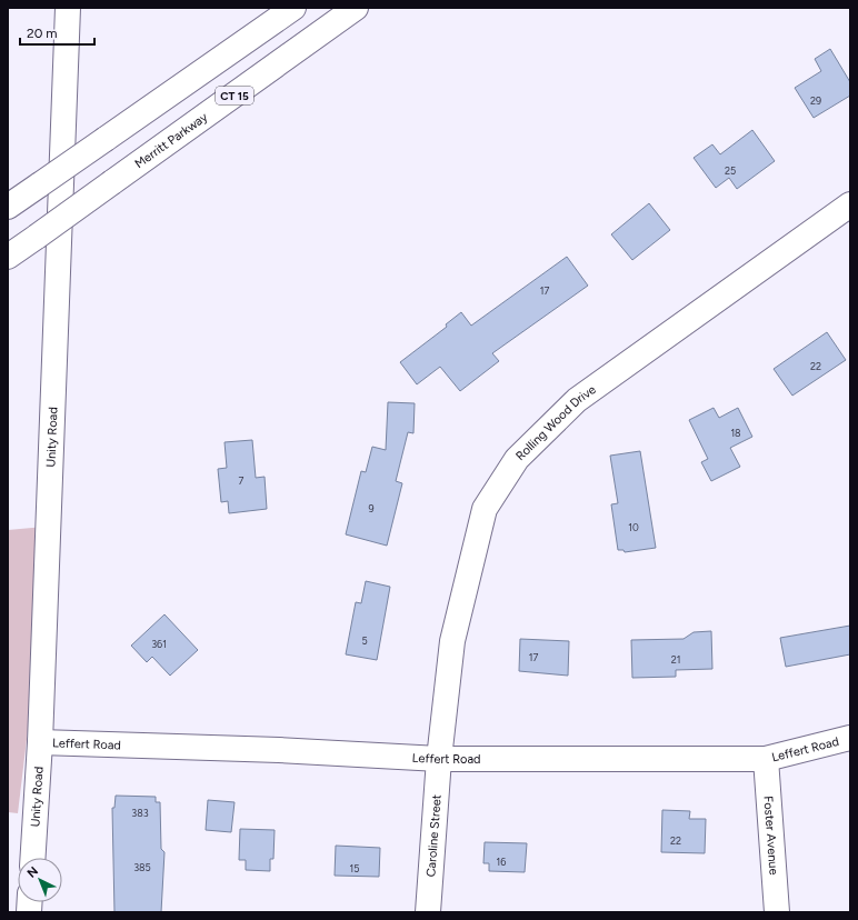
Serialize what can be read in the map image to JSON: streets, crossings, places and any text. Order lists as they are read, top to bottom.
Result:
{
  "streets": {
    "main road": [
      "CT 15",
      "Merritt Parkway",
      "Rolling Wood Drive",
      "Unity Road",
      "Leffert Road",
      "Caroline Street",
      "Foster Avenue"
    ]
  },
  "crossings": [
    ["Rolling Wood Drive", "Leffert Road"],
    ["Rolling Wood Drive", "Caroline Street"],
    ["Unity Road", "Leffert Road"],
    ["Leffert Road", "Caroline Street"],
    ["Leffert Road", "Foster Avenue"]
  ],
  "house_numbers": [
    "29",
    "25",
    "17",
    "22",
    "18",
    "7",
    "9",
    "10",
    "5",
    "361",
    "17",
    "21",
    "383",
    "22",
    "16",
    "385",
    "15"
  ],
  "scale_bar": "20 m",
  "north": "top left"
}
